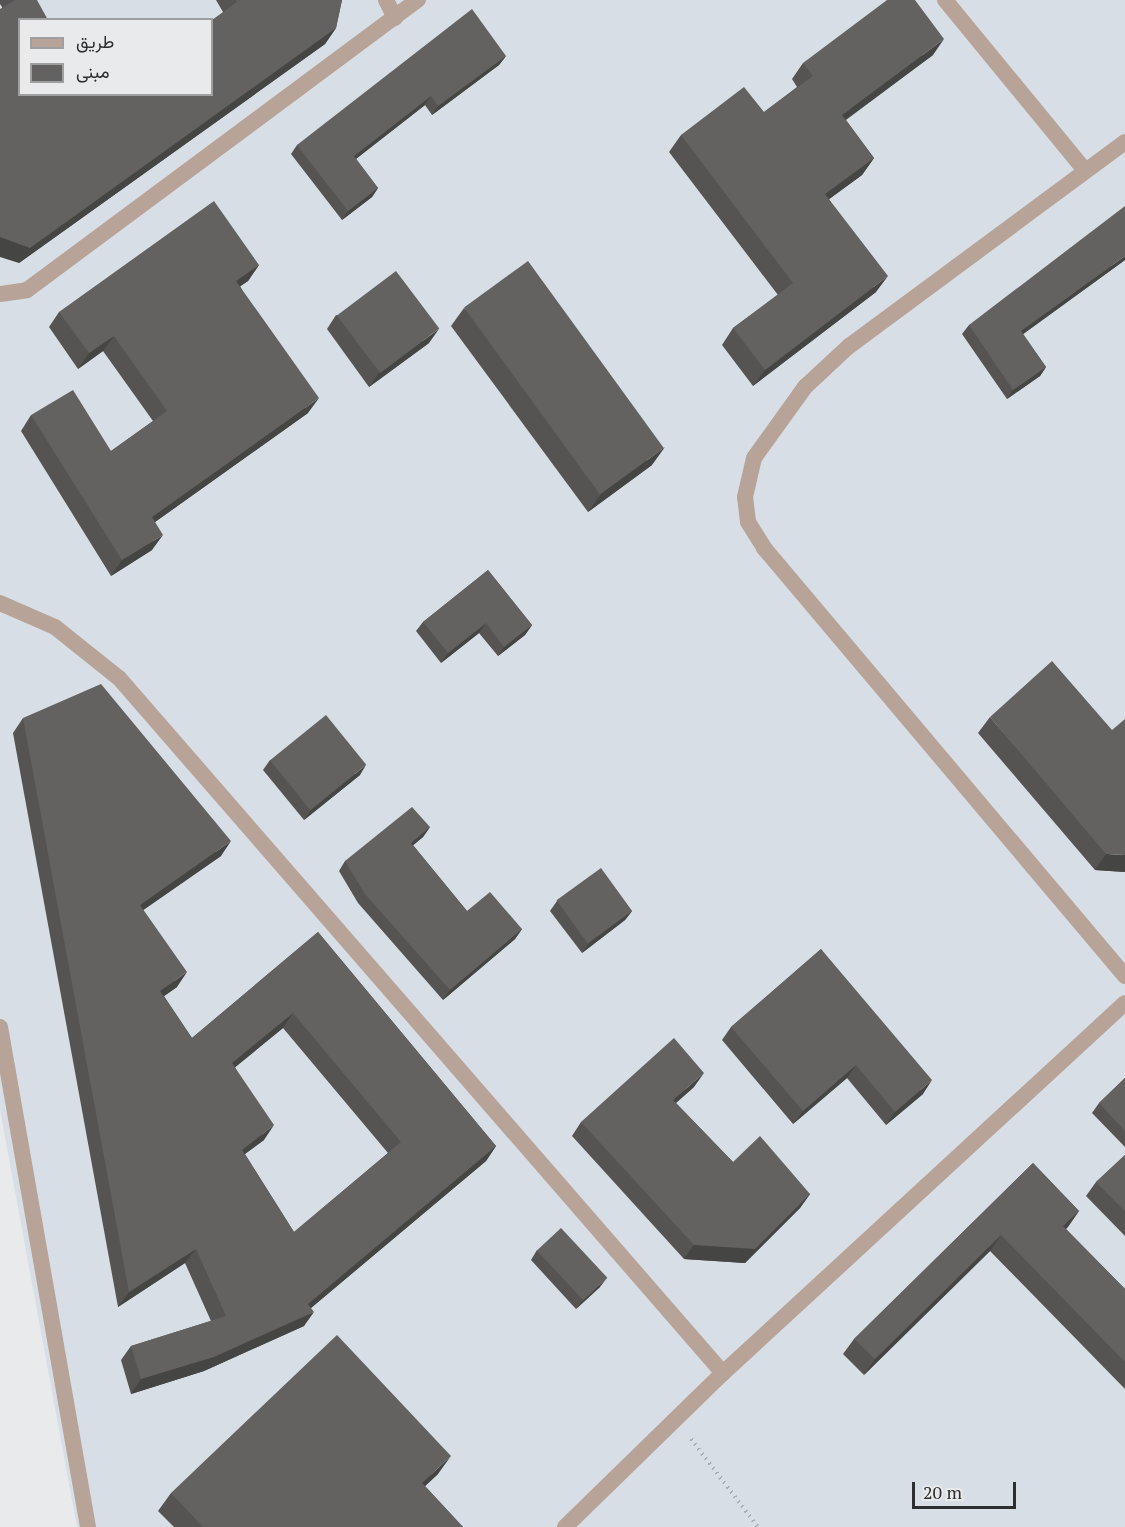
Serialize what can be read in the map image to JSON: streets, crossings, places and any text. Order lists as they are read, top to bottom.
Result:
{
  "legend": ["طريق", "مبنى"],
  "scale_bar": "20 m"
}
